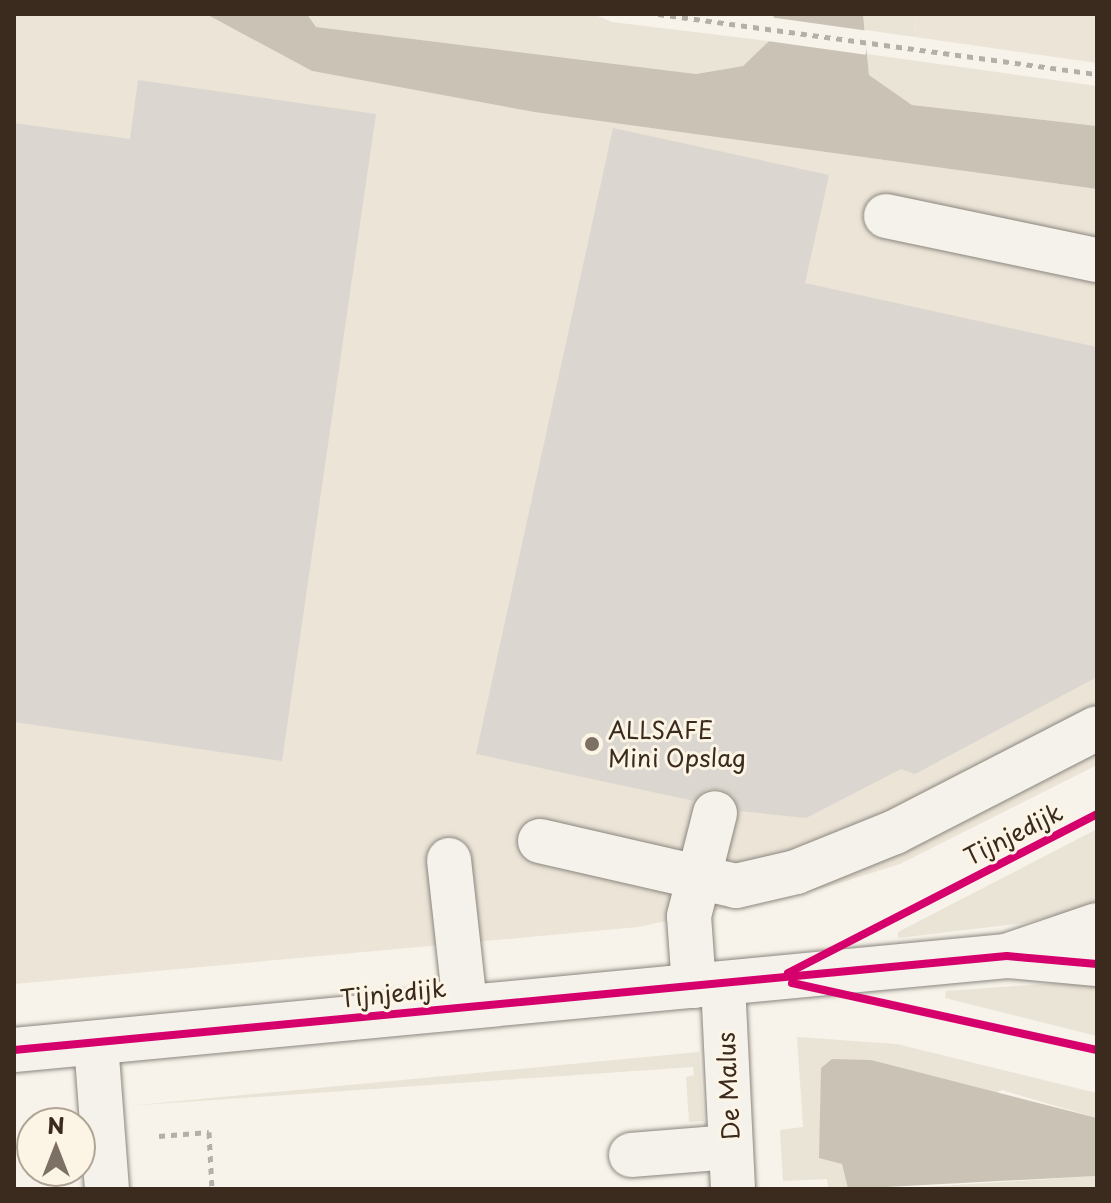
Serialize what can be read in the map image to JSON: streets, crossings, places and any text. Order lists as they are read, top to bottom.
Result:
{
  "streets": {
    "street": ["Tijnjedijk", "De Malus"]
  },
  "crossings": [
    ["Tijnjedijk", "De Malus"]
  ],
  "places": ["ALLSAFE Mini Opslag"],
  "north": "top"
}
